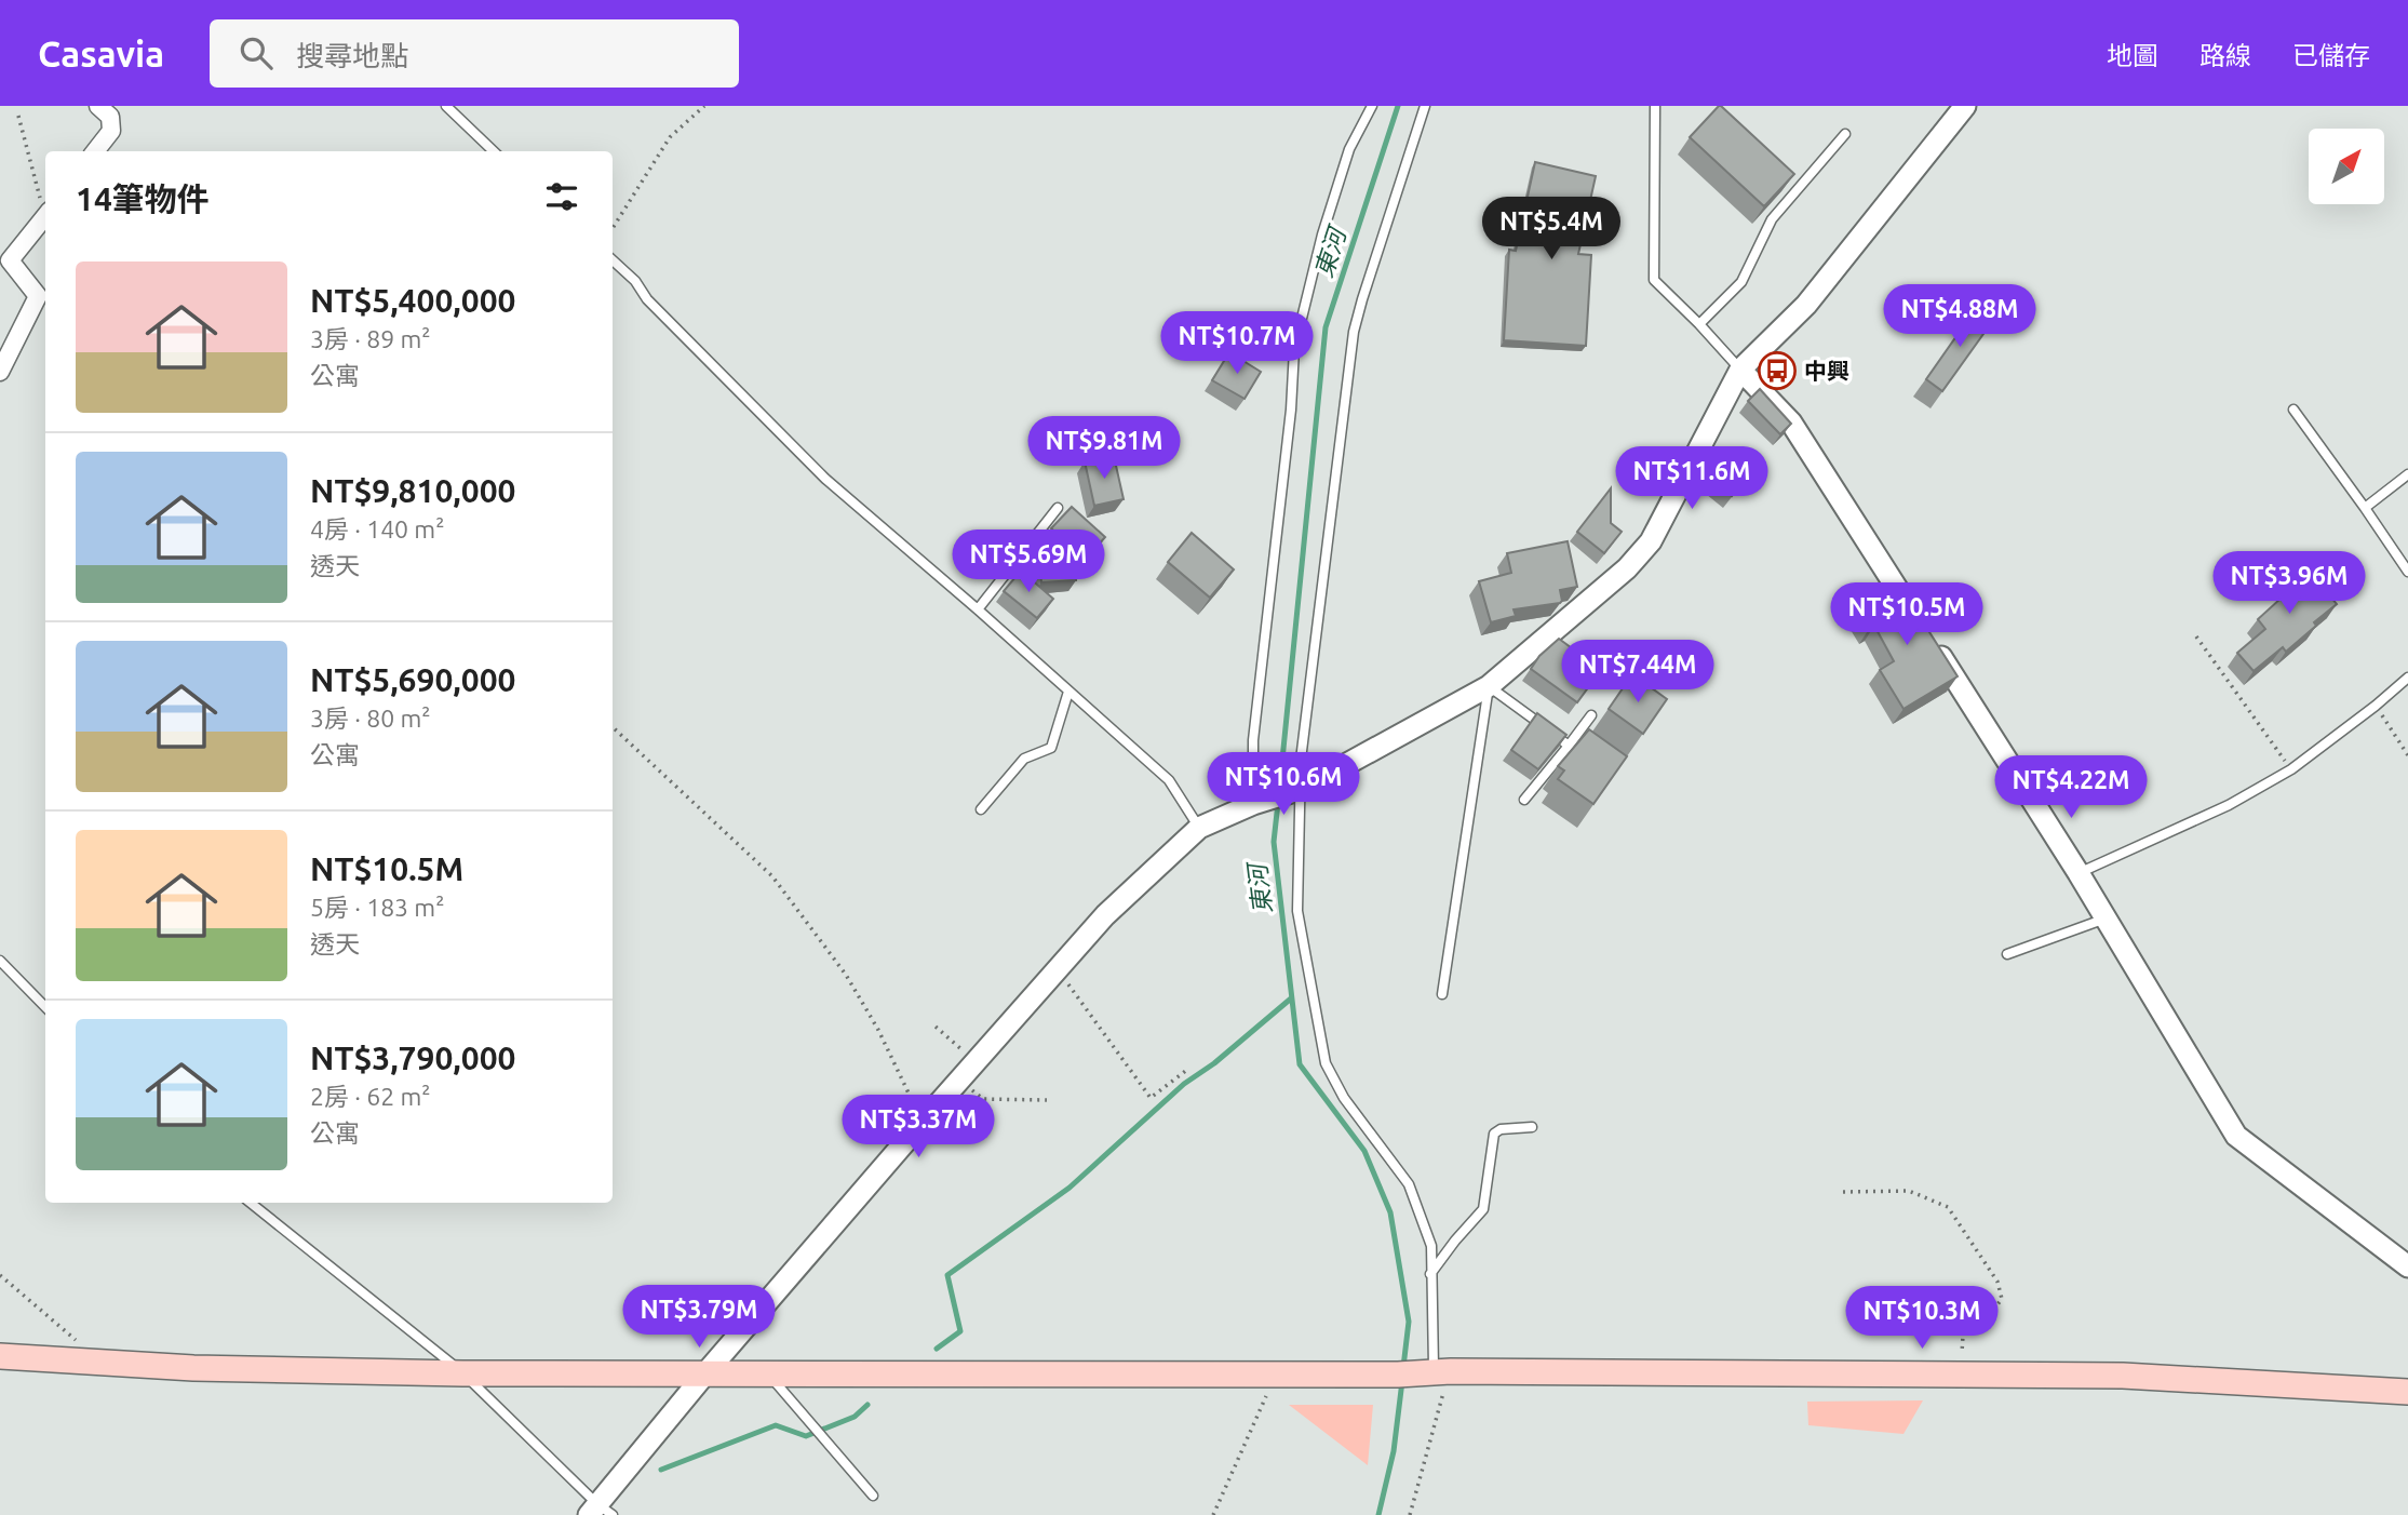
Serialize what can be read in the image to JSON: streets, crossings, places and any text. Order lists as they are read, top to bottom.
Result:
{
  "water": ["東河"],
  "places": {
    "bus stop": ["中興"]
  },
  "north": "top right",
  "page": {
    "header": "Casavia",
    "search": "搜尋地點",
    "nav": ["地圖", "路線", "已儲存"],
    "heading": "14筆物件",
    "price": [
      "NT$5.4M",
      "NT$4.88M",
      "NT$10.7M",
      "NT$9.81M",
      "NT$11.6M",
      "NT$5.69M",
      "NT$3.96M",
      "NT$10.5M",
      "NT$7.44M",
      "NT$10.6M",
      "NT$4.22M",
      "NT$3.37M",
      "NT$3.79M",
      "NT$10.3M"
    ],
    "list": [
      {
        "name": "NT$5,400,000",
        "note": "3房 · 89 m² · 公寓"
      },
      {
        "name": "NT$9,810,000",
        "note": "4房 · 140 m² · 透天"
      },
      {
        "name": "NT$5,690,000",
        "note": "3房 · 80 m² · 公寓"
      },
      {
        "name": "NT$10.5M",
        "note": "5房 · 183 m² · 透天"
      },
      {
        "name": "NT$3,790,000",
        "note": "2房 · 62 m² · 公寓"
      }
    ]
  }
}
